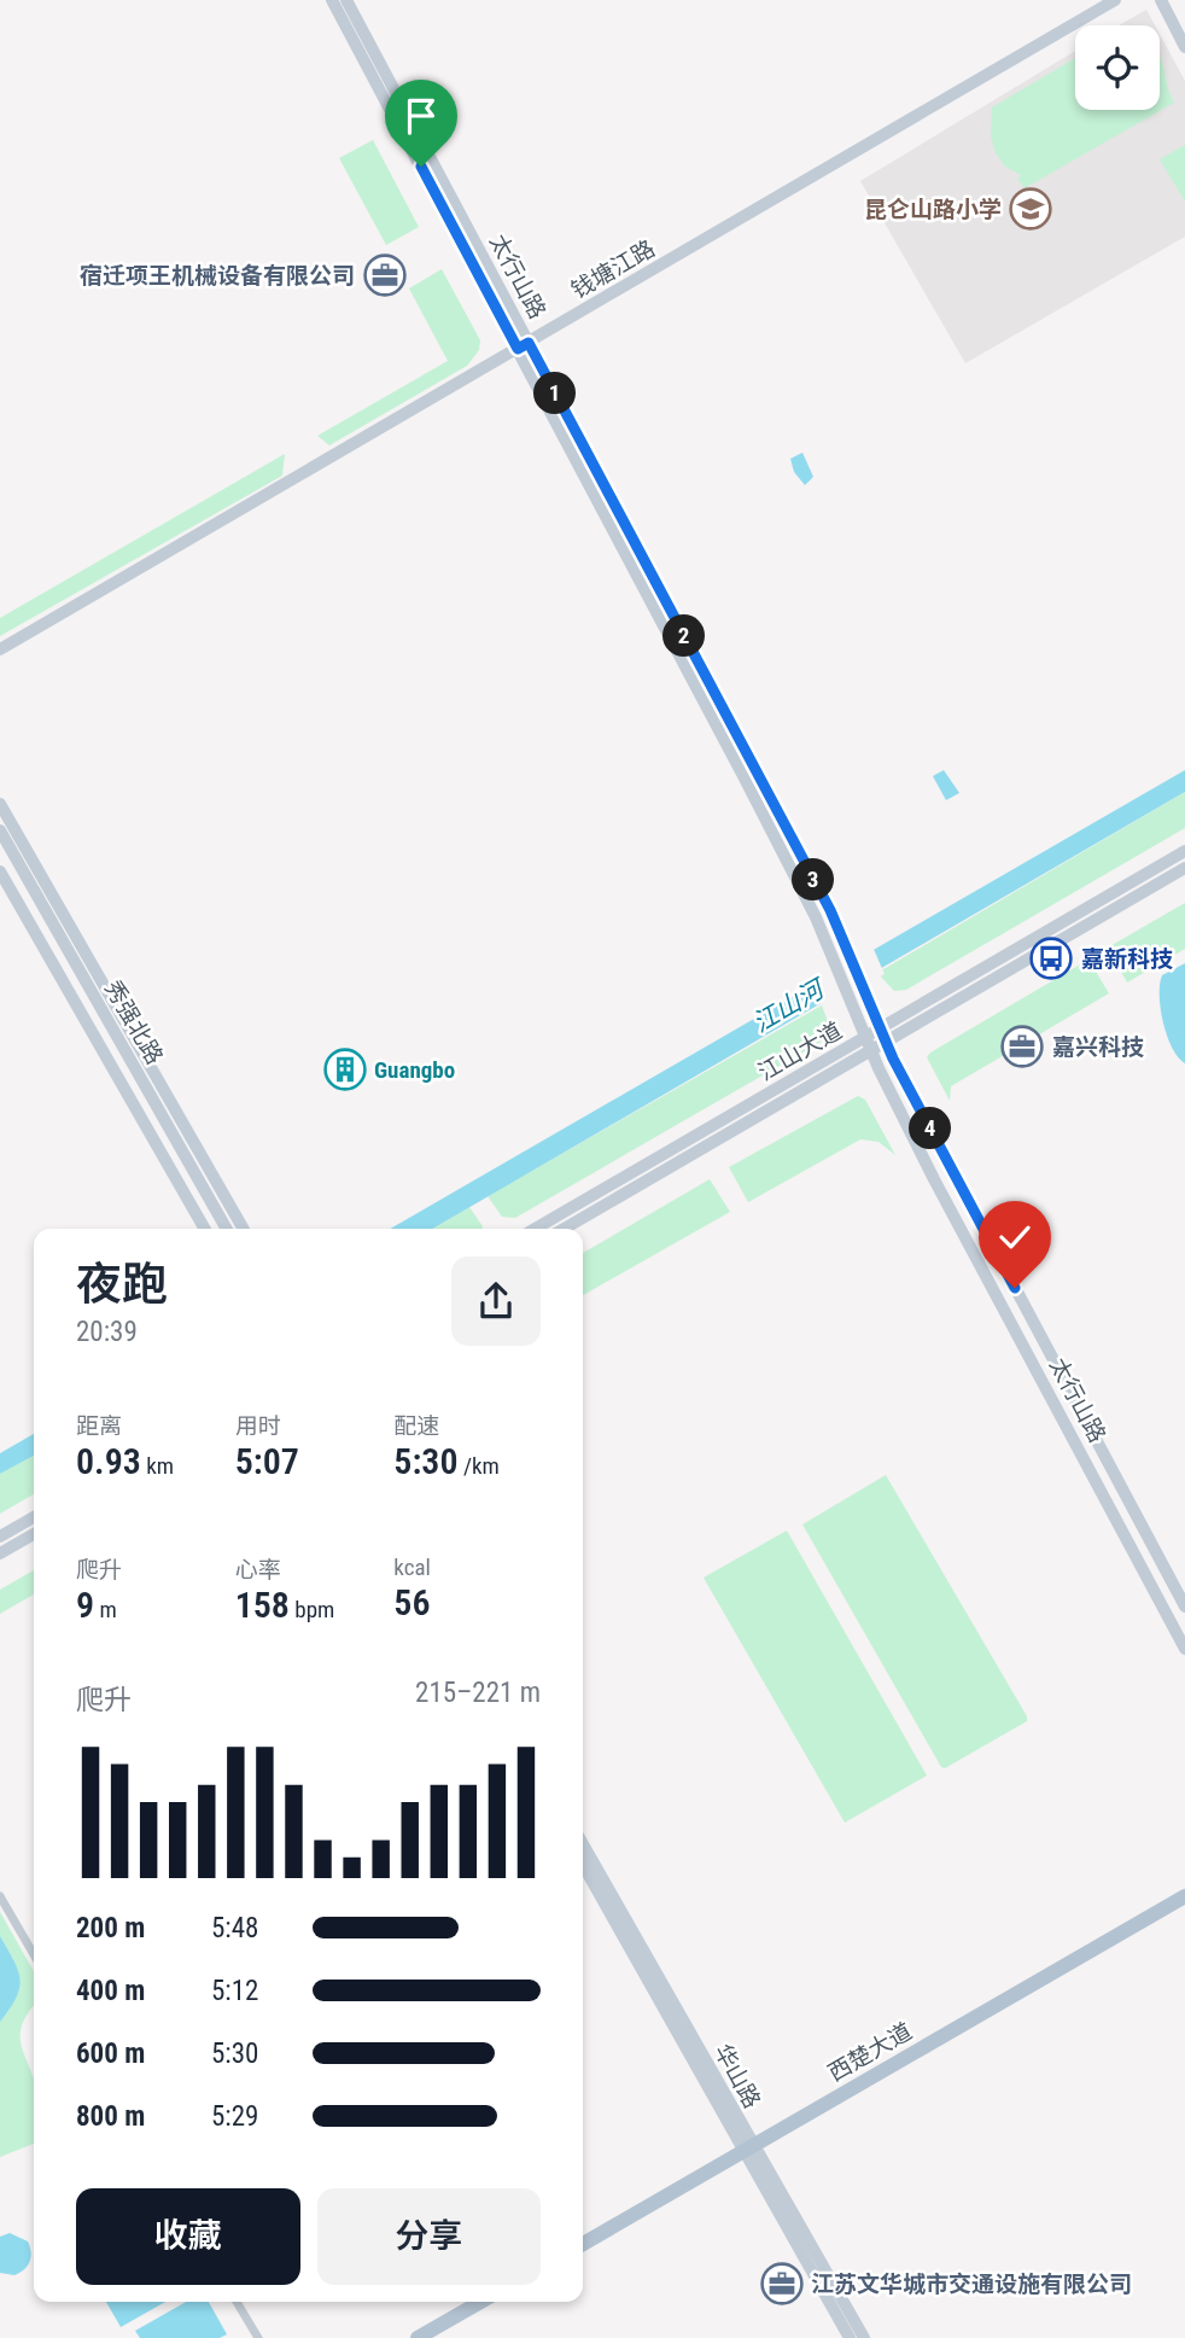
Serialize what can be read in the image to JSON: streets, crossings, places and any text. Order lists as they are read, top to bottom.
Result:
{
  "streets": {
    "main road": ["西楚大道"],
    "street": [
      "钱塘江路",
      "太行山路",
      "秀强北路",
      "江山大道",
      "华山路"
    ]
  },
  "crossings": [
    ["钱塘江路", "太行山路"],
    ["太行山路", "江山大道"],
    ["西楚大道", "华山路"]
  ],
  "water": ["江山河"],
  "places": {
    "school or university": ["昆仑山路小学"],
    "office": ["宿迁项王机械设备有限公司", "嘉兴科技", "江苏文华城市交通设施有限公司"],
    "bus stop": ["嘉新科技"],
    "building": ["Guangbo"]
  },
  "page": {
    "pins": [
      "1",
      "2",
      "3",
      "4"
    ],
    "heading": ["夜跑", "20:39"],
    "stats": [
      ["距离", "0.93 km"],
      ["用时", "5:07"],
      ["配速", "5:30 /km"],
      ["爬升", "9 m"],
      ["心率", "158 bpm"],
      ["kcal", "56"]
    ],
    "chart": ["爬升", "215–221 m"],
    "list": [
      {
        "name": "200 m",
        "note": "5:48"
      },
      {
        "name": "400 m",
        "note": "5:12"
      },
      {
        "name": "600 m",
        "note": "5:30"
      },
      {
        "name": "800 m",
        "note": "5:29"
      }
    ],
    "buttons": ["收藏", "分享"]
  }
}
